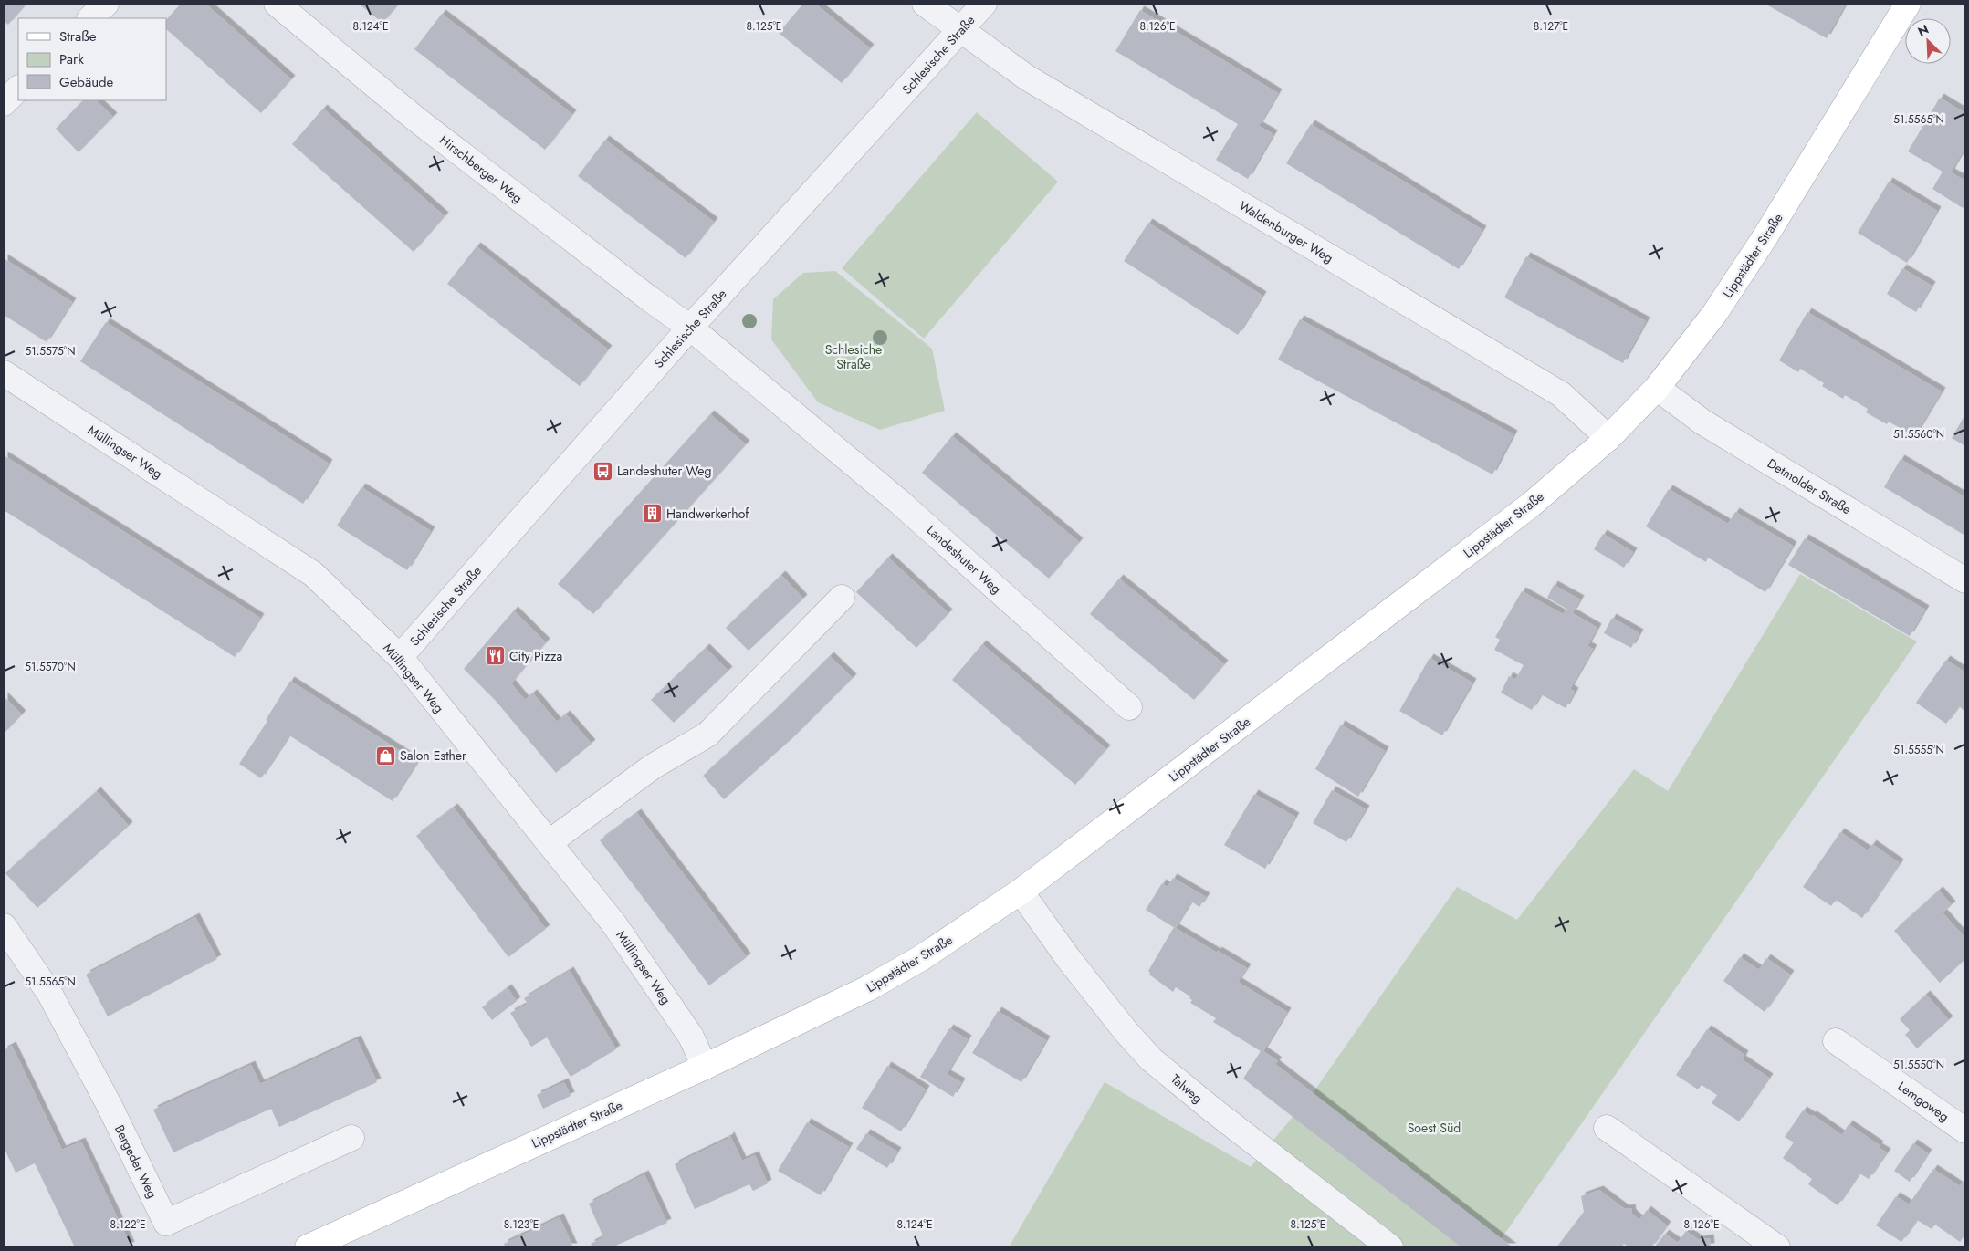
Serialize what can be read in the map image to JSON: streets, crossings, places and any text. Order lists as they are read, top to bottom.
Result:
{
  "streets": {
    "main road": ["Lippstädter Straße"],
    "street": [
      "Schlesische Straße",
      "Hirschberger Weg",
      "Waldenburger Weg",
      "Müllingser Weg",
      "Detmolder Straße",
      "Landeshuter Weg",
      "Talweg",
      "Lemgoweg",
      "Bergeder Weg"
    ]
  },
  "crossings": [
    ["Schlesische Straße", "Hirschberger Weg"],
    ["Schlesische Straße", "Waldenburger Weg"],
    ["Schlesische Straße", "Müllingser Weg"],
    ["Schlesische Straße", "Landeshuter Weg"],
    ["Hirschberger Weg", "Landeshuter Weg"],
    ["Waldenburger Weg", "Lippstädter Straße"],
    ["Lippstädter Straße", "Müllingser Weg"],
    ["Lippstädter Straße", "Detmolder Straße"],
    ["Lippstädter Straße", "Talweg"]
  ],
  "parks": ["Schlesiche Straße", "Soest Süd"],
  "places": {
    "bus stop": ["Landeshuter Weg"],
    "building": ["Handwerkerhof"],
    "restaurant": ["City Pizza"],
    "shop": ["Salon Esther"]
  },
  "legend": ["Straße", "Park", "Gebäude"],
  "north": "top left",
  "coordinates": [
    "8.124°E",
    "8.125°E",
    "8.126°E",
    "8.127°E",
    "51.5565°N",
    "51.5575°N",
    "51.5560°N",
    "51.5570°N",
    "51.5555°N",
    "51.5550°N",
    "8.122°E",
    "8.123°E"
  ]
}
